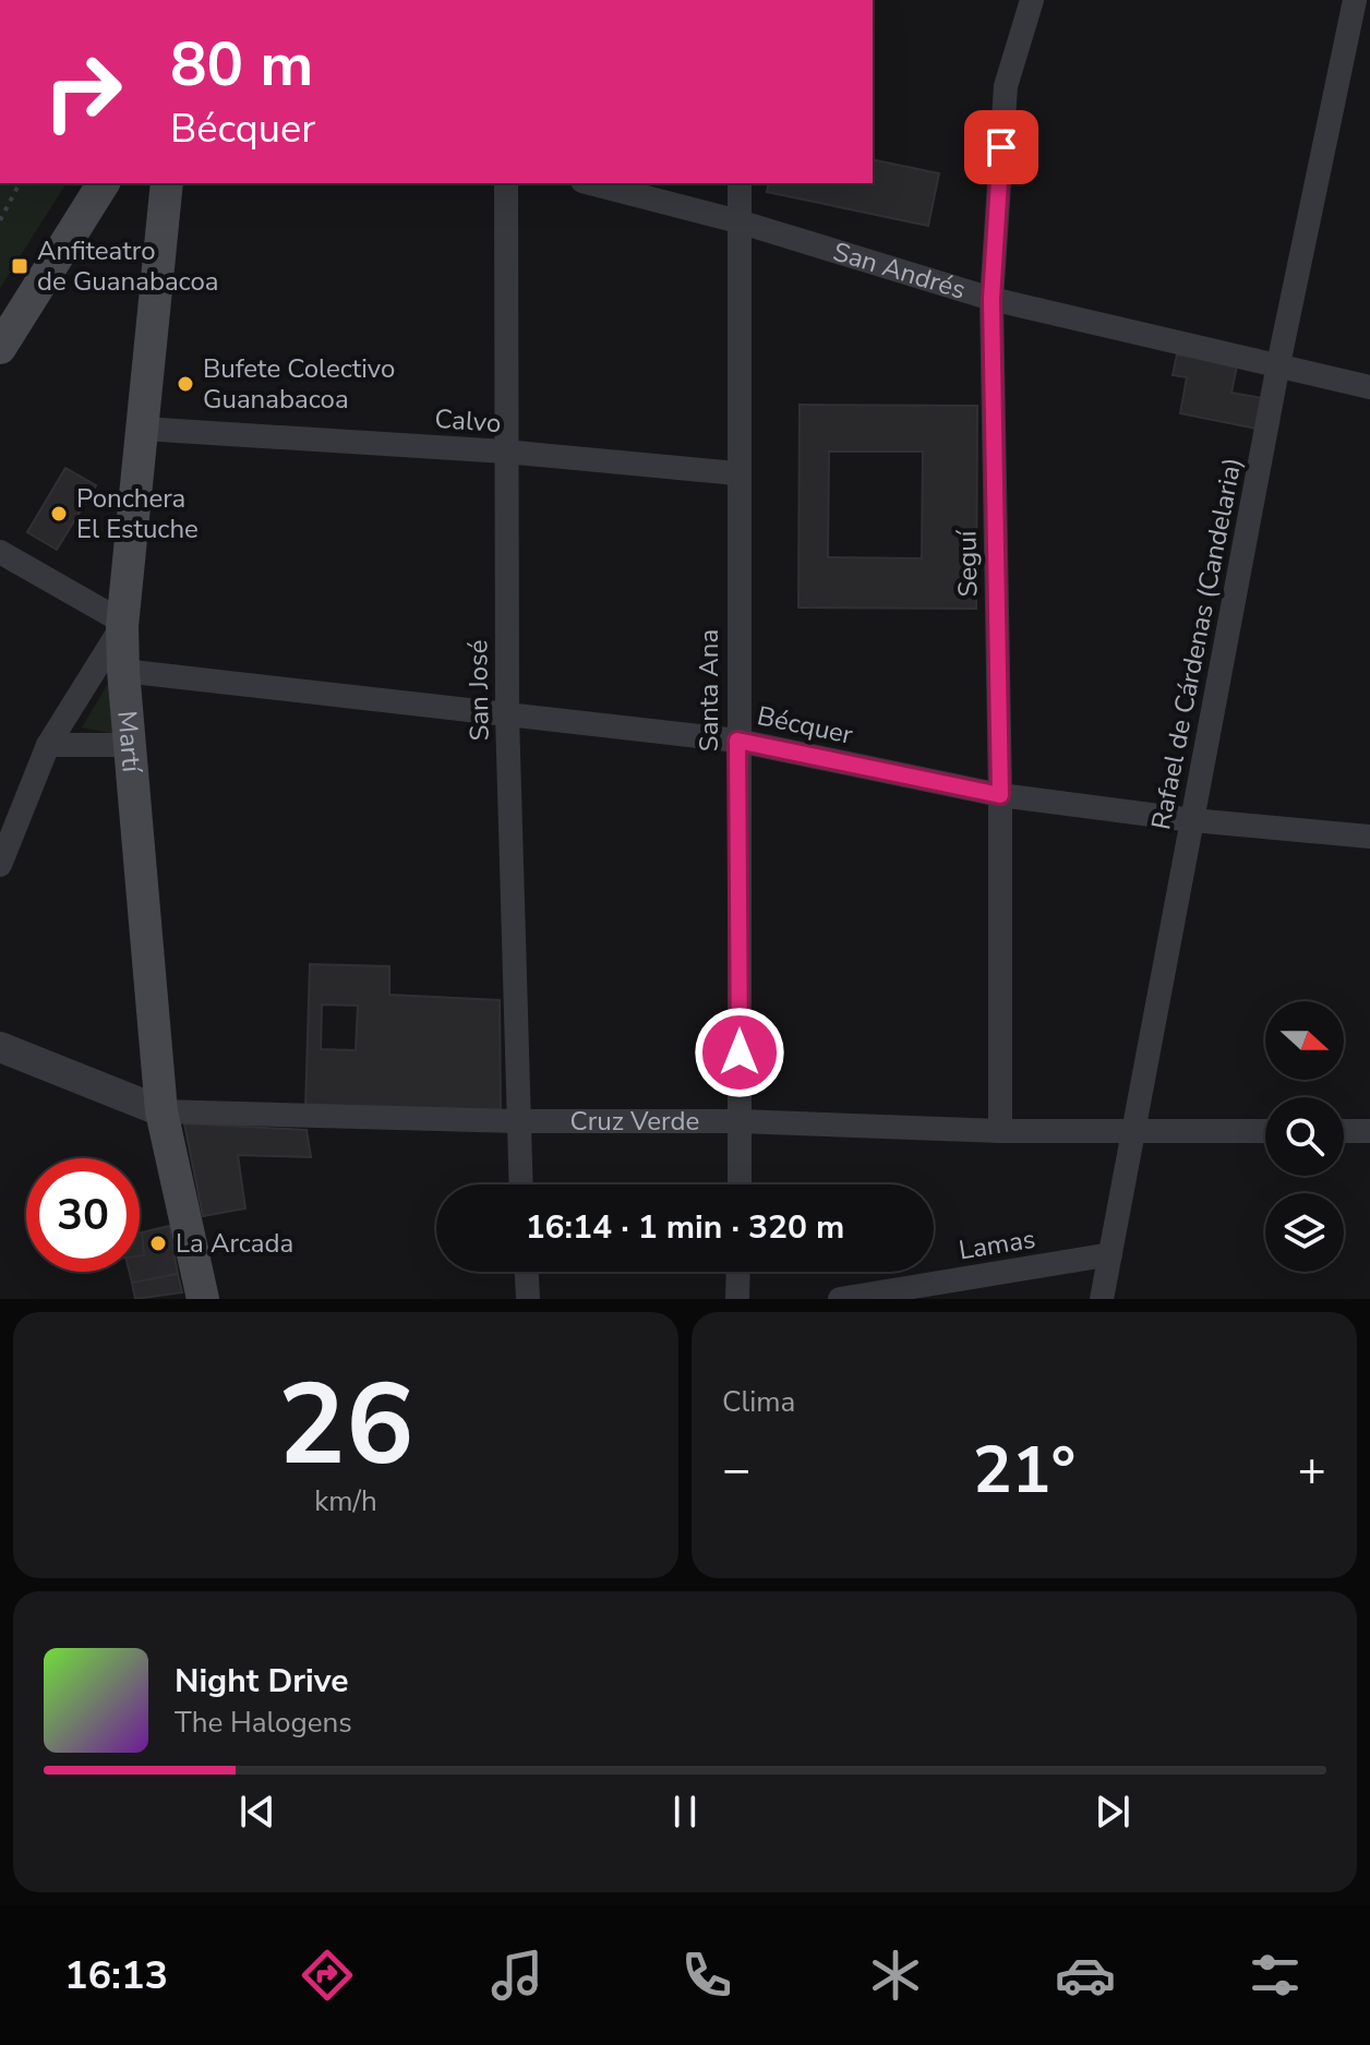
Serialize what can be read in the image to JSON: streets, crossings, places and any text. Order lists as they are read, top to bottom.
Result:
{
  "streets": {
    "main road": ["Martí"],
    "street": [
      "San Andrés",
      "Calvo",
      "Seguí",
      "Rafael de Cárdenas (Candelaria)",
      "San José",
      "Santa Ana",
      "Bécquer",
      "Cruz Verde",
      "Lamas"
    ]
  },
  "crossings": [
    ["San Andrés", "Seguí"],
    ["San Andrés", "Rafael de Cárdenas (Candelaria)"],
    ["San Andrés", "Santa Ana"],
    ["Calvo", "San José"],
    ["Calvo", "Santa Ana"],
    ["Calvo", "Martí"],
    ["Seguí", "Bécquer"],
    ["Seguí", "Cruz Verde"],
    ["Rafael de Cárdenas (Candelaria)", "Bécquer"],
    ["Rafael de Cárdenas (Candelaria)", "Cruz Verde"],
    ["Rafael de Cárdenas (Candelaria)", "Lamas"],
    ["San José", "Bécquer"],
    ["San José", "Cruz Verde"],
    ["Santa Ana", "Bécquer"],
    ["Santa Ana", "Cruz Verde"],
    ["Bécquer", "Martí"],
    ["Martí", "Cruz Verde"]
  ],
  "places": {
    "transit": ["Anfiteatro de Guanabacoa"],
    "other": ["Bufete Colectivo Guanabacoa", "Ponchera El Estuche", "La Arcada"]
  },
  "north": "right",
  "page": {
    "turn": ["80 m", "Bécquer"],
    "limit": "30",
    "trip": "16:14 · 1 min · 320 m",
    "tile": [
      ["26", "km/h"],
      "Clima"
    ],
    "heat": ["−", "21°", "+"],
    "song": ["Night Drive", "The Halogens"],
    "tabs": "16:13"
  }
}
